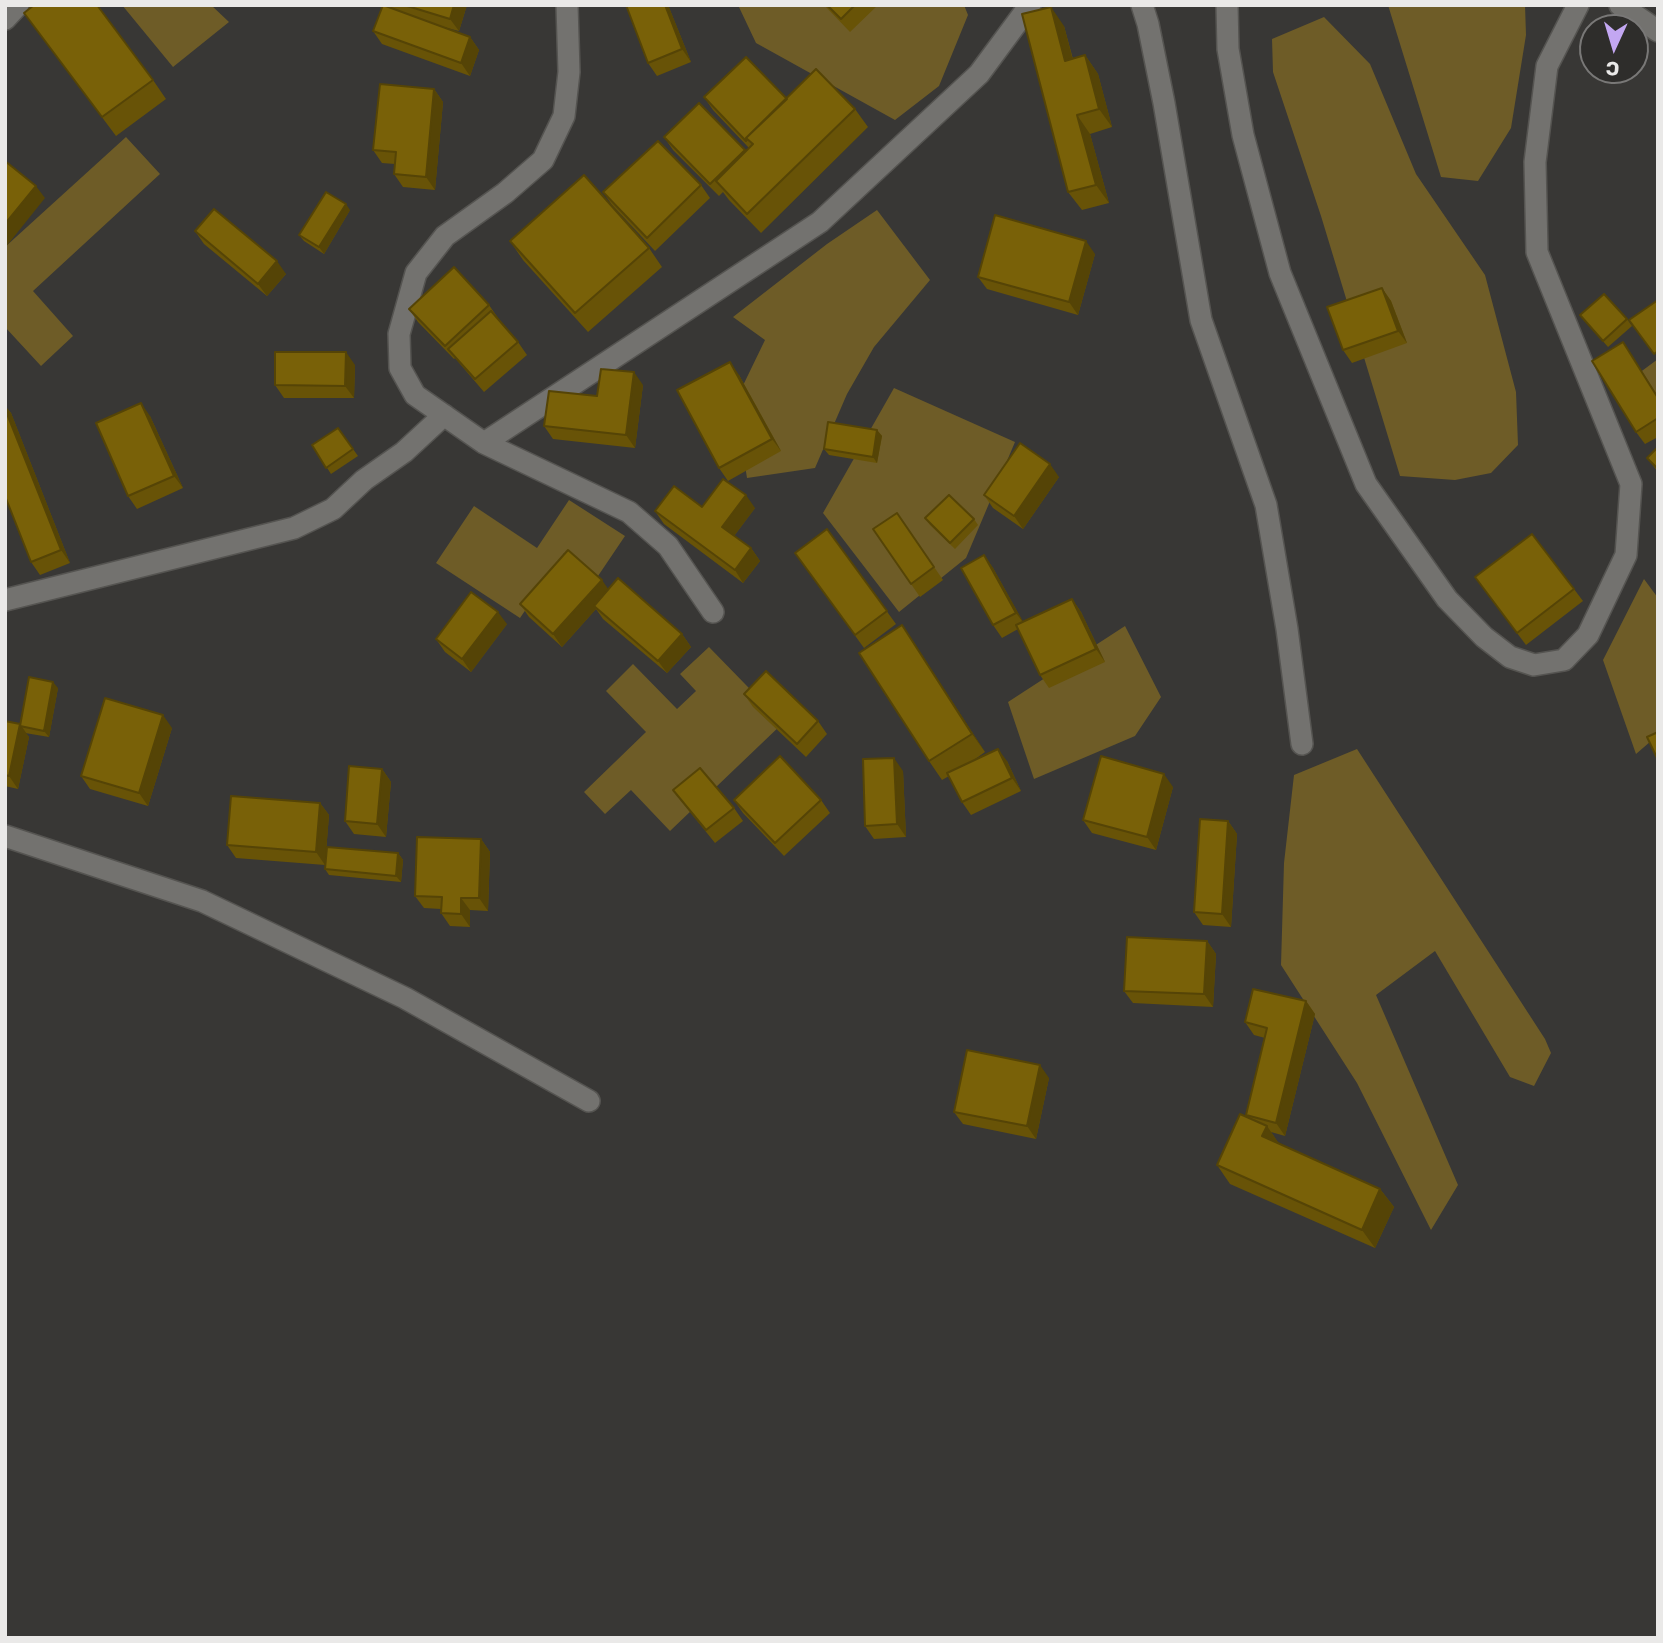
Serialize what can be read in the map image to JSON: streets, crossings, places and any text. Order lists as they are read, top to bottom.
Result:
{
  "north": "bottom"
}
